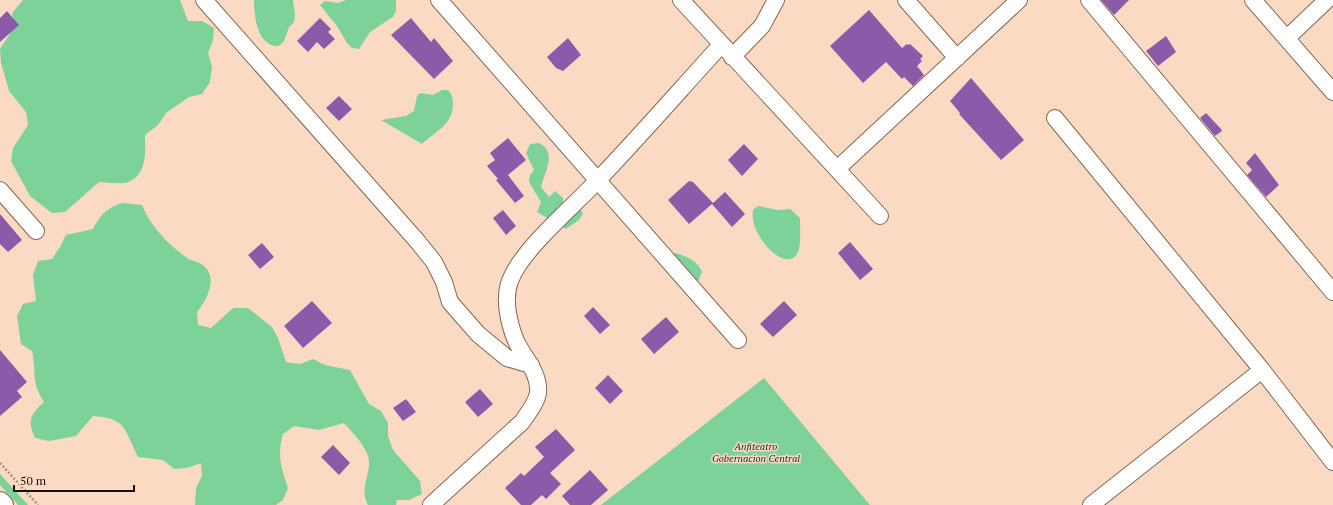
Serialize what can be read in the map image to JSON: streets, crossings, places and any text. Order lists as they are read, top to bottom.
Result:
{
  "parks": ["Anfiteatro Gobernacion Central"],
  "scale_bar": "50 m"
}
